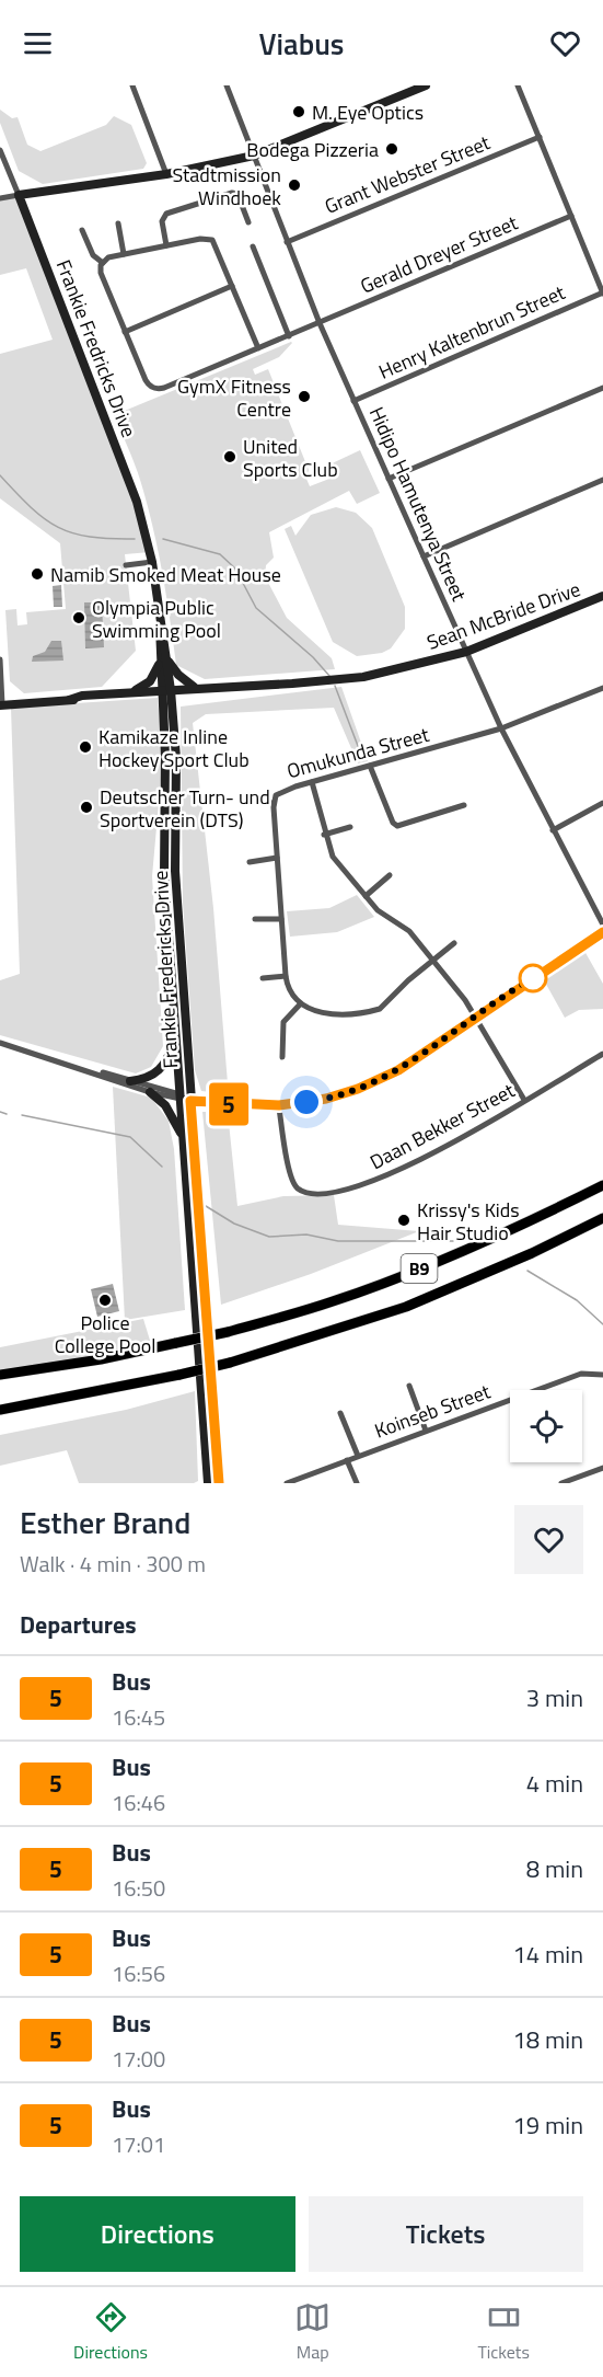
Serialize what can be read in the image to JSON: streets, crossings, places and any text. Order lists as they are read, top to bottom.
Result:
{
  "streets": {
    "highway": ["B9"],
    "main road": ["Frankie Fredricks Drive", "Sean McBride Drive", "Frankie Fredericks Drive"],
    "street": [
      "Grant Webster Street",
      "Gerald Dreyer Street",
      "Henry Kaltenbrun Street",
      "Hidipo Hamutenya Street",
      "Omukunda Street",
      "Daan Bekker Street",
      "Koinseb Street"
    ]
  },
  "crossings": [
    ["Grant Webster Street", "Hidipo Hamutenya Street"],
    ["Gerald Dreyer Street", "Hidipo Hamutenya Street"],
    ["Henry Kaltenbrun Street", "Hidipo Hamutenya Street"],
    ["Frankie Fredricks Drive", "Sean McBride Drive"],
    ["Frankie Fredricks Drive", "Frankie Fredericks Drive"],
    ["Hidipo Hamutenya Street", "Sean McBride Drive"],
    ["Hidipo Hamutenya Street", "Omukunda Street"],
    ["Sean McBride Drive", "Frankie Fredericks Drive"]
  ],
  "places": [
    "M. Eye Optics",
    "Bodega Pizzeria",
    "Stadtmission Windhoek",
    "GymX Fitness Centre",
    "United Sports Club",
    "Namib Smoked Meat House",
    "Olympia Public Swimming Pool",
    "Kamikaze Inline Hockey Sport Club",
    "Deutscher Turn- und Sportverein (DTS)",
    "Krissy's Kids Hair Studio",
    "Police College Pool"
  ],
  "lines": ["bus line 5"],
  "page": {
    "header": "Viabus",
    "on_map": "5",
    "heading": [
      ["Esther Brand", "Walk · 4 min · 300 m"],
      "Departures"
    ],
    "list": [
      {
        "mark": "5",
        "name": "Bus",
        "note": "16:45",
        "value": "3 min"
      },
      {
        "mark": "5",
        "name": "Bus",
        "note": "16:46",
        "value": "4 min"
      },
      {
        "mark": "5",
        "name": "Bus",
        "note": "16:50",
        "value": "8 min"
      },
      {
        "mark": "5",
        "name": "Bus",
        "note": "16:56",
        "value": "14 min"
      },
      {
        "mark": "5",
        "name": "Bus",
        "note": "17:00",
        "value": "18 min"
      },
      {
        "mark": "5",
        "name": "Bus",
        "note": "17:01",
        "value": "19 min"
      }
    ],
    "buttons": ["Directions", "Tickets"],
    "tabs": ["Directions", "Map", "Tickets"]
  }
}
